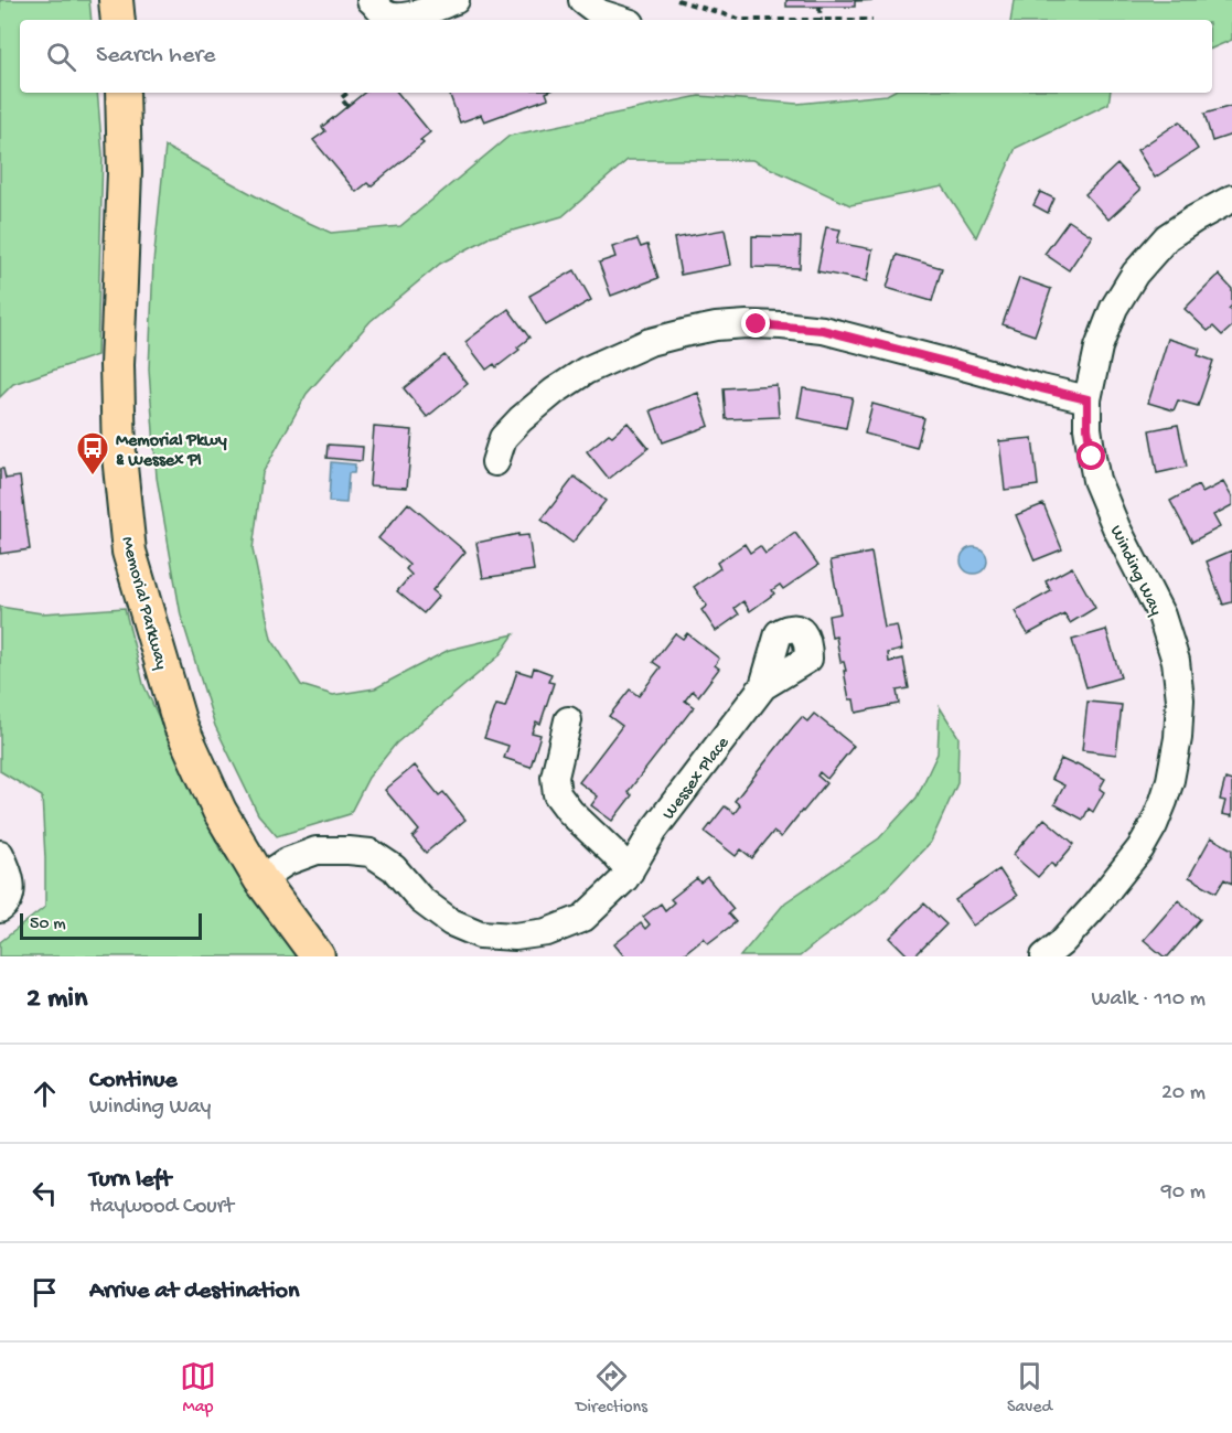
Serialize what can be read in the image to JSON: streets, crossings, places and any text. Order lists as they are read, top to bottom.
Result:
{
  "streets": {
    "main road": ["Memorial Parkway"],
    "street": ["Winding Way", "Wessex Place"]
  },
  "crossings": [
    ["Memorial Parkway", "Wessex Place"]
  ],
  "places": {
    "bus stop": ["Memorial Pkwy & Wessex Pl"]
  },
  "scale_bar": "50 m",
  "page": {
    "search": "Search here",
    "scale": "50 m",
    "heading": ["2 min", "Walk · 110 m"],
    "list": [
      ["Continue", "Winding Way", "20 m"],
      ["Turn left", "Haywood Court", "90 m"],
      "Arrive at destination"
    ],
    "nav": ["Map", "Directions", "Saved"]
  }
}
